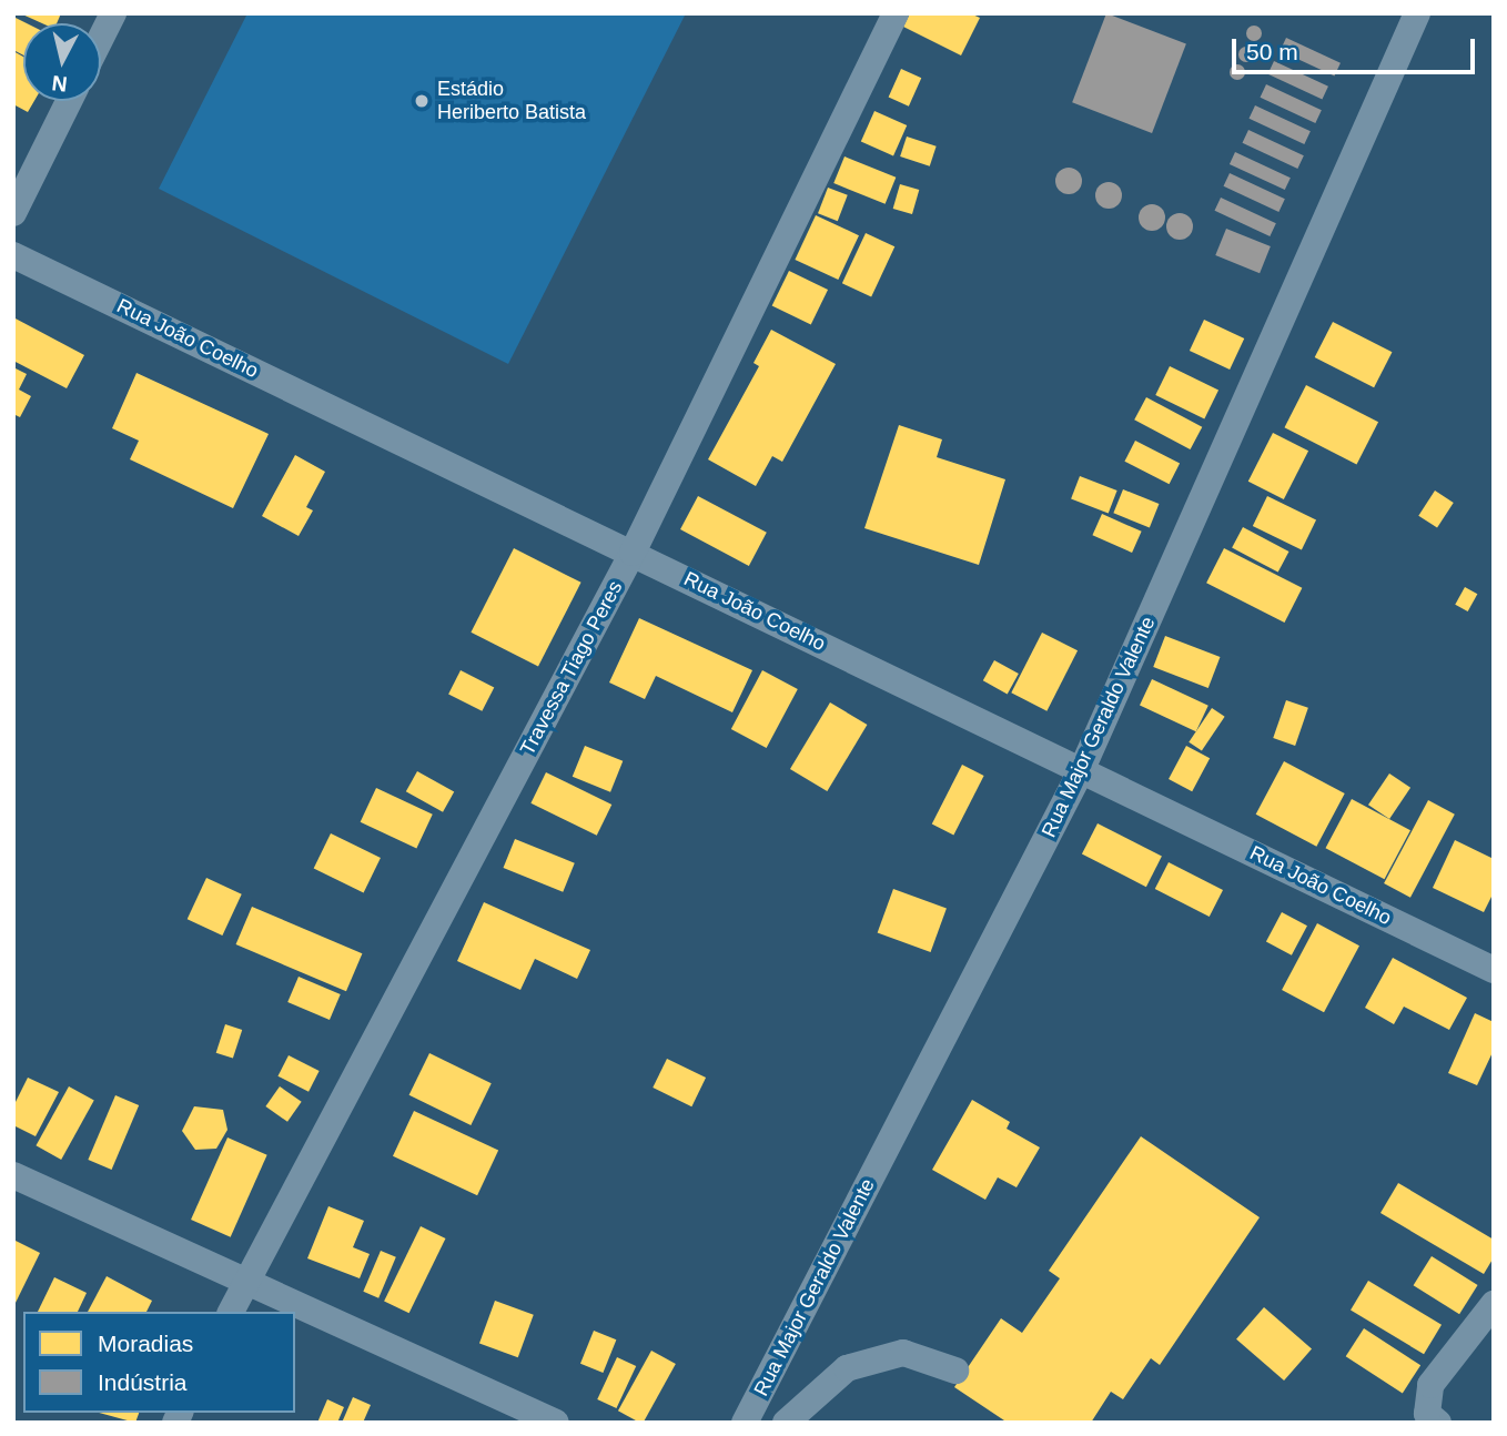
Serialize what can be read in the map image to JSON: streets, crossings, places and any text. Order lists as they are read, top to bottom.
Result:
{
  "streets": {
    "street": ["Rua João Coelho", "Travessa Tiago Peres", "Rua Major Geraldo Valente"]
  },
  "crossings": [
    ["Rua João Coelho", "Travessa Tiago Peres"],
    ["Rua João Coelho", "Rua Major Geraldo Valente"]
  ],
  "places": ["Estádio Heriberto Batista"],
  "legend": ["Moradias", "Indústria"],
  "scale_bar": "50 m",
  "north": "bottom"
}
